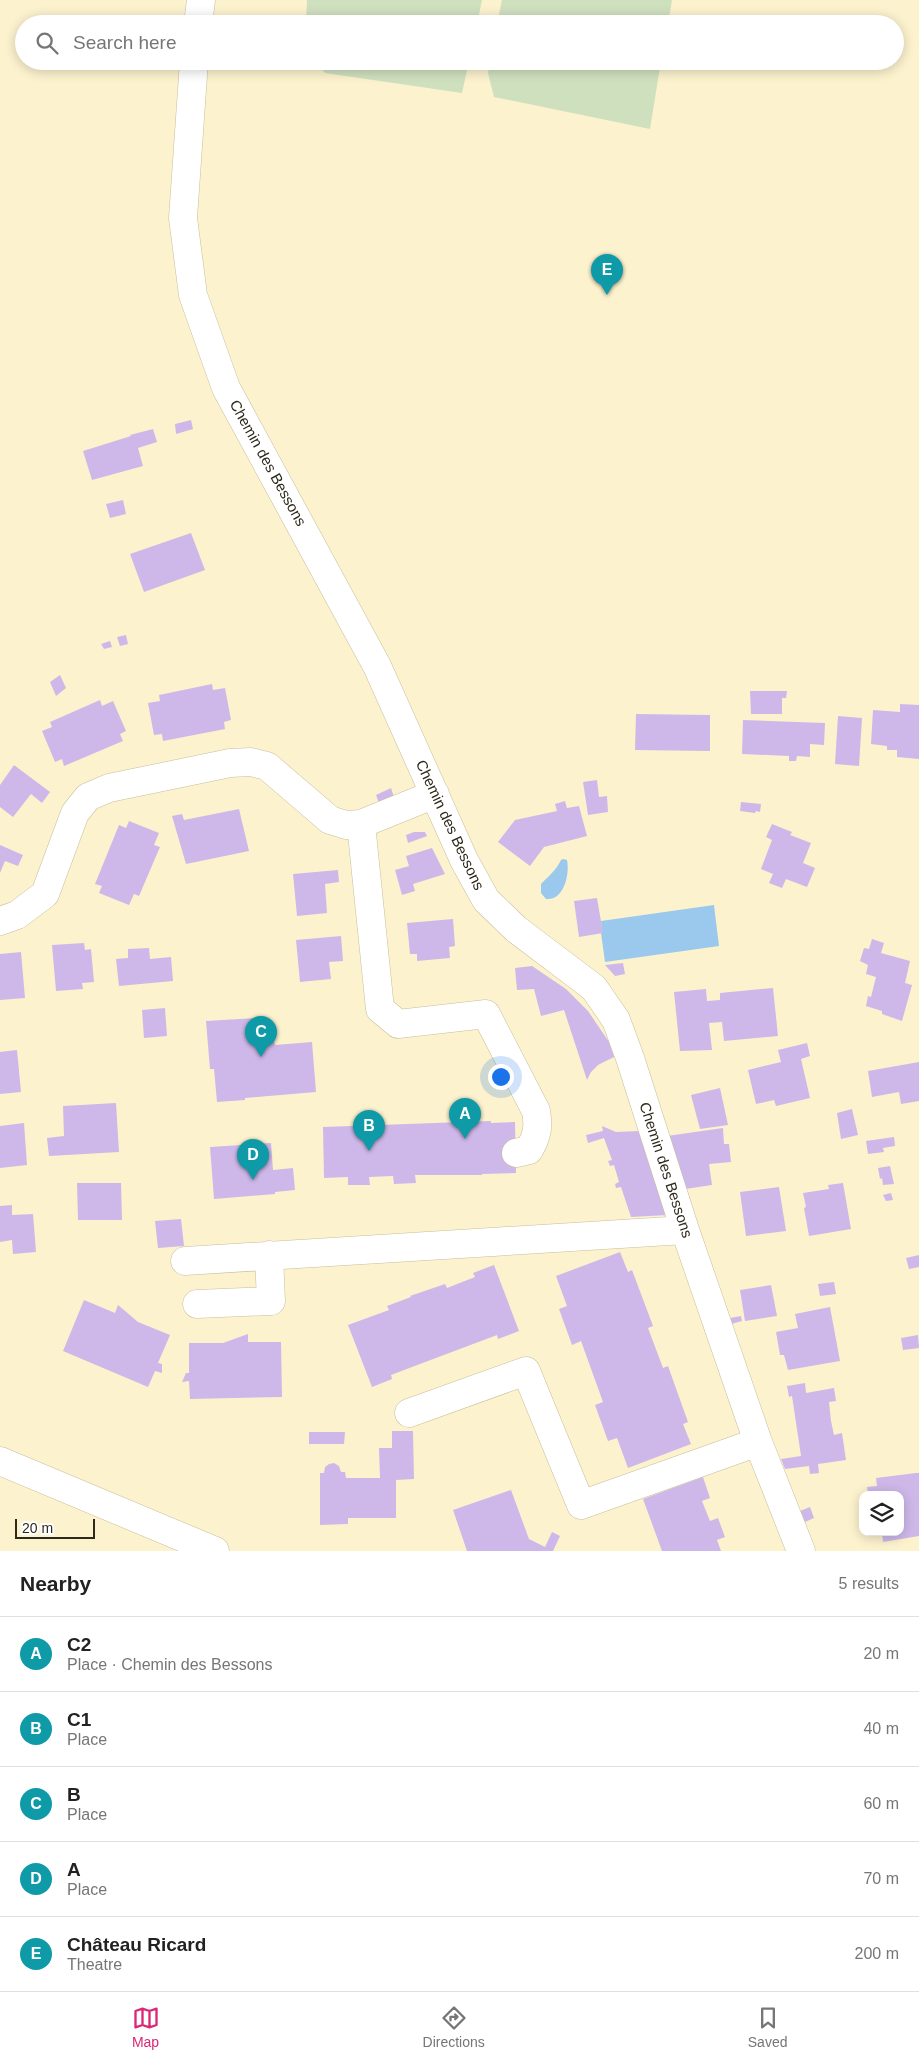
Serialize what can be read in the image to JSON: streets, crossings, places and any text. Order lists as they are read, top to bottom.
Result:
{
  "streets": {
    "street": ["Chemin des Bessons"]
  },
  "scale_bar": "20 m",
  "page": {
    "search": "Search here",
    "pins": [
      "E",
      "C",
      "A",
      "B",
      "D"
    ],
    "scale": "20 m",
    "heading": ["Nearby", "5 results"],
    "list": [
      {
        "mark": "A",
        "name": "C2",
        "note": "Place · Chemin des Bessons",
        "value": "20 m"
      },
      {
        "mark": "B",
        "name": "C1",
        "note": "Place",
        "value": "40 m"
      },
      {
        "mark": "C",
        "name": "B",
        "note": "Place",
        "value": "60 m"
      },
      {
        "mark": "D",
        "name": "A",
        "note": "Place",
        "value": "70 m"
      },
      {
        "mark": "E",
        "name": "Château Ricard",
        "note": "Theatre",
        "value": "200 m"
      }
    ],
    "nav": ["Map", "Directions", "Saved"]
  }
}
